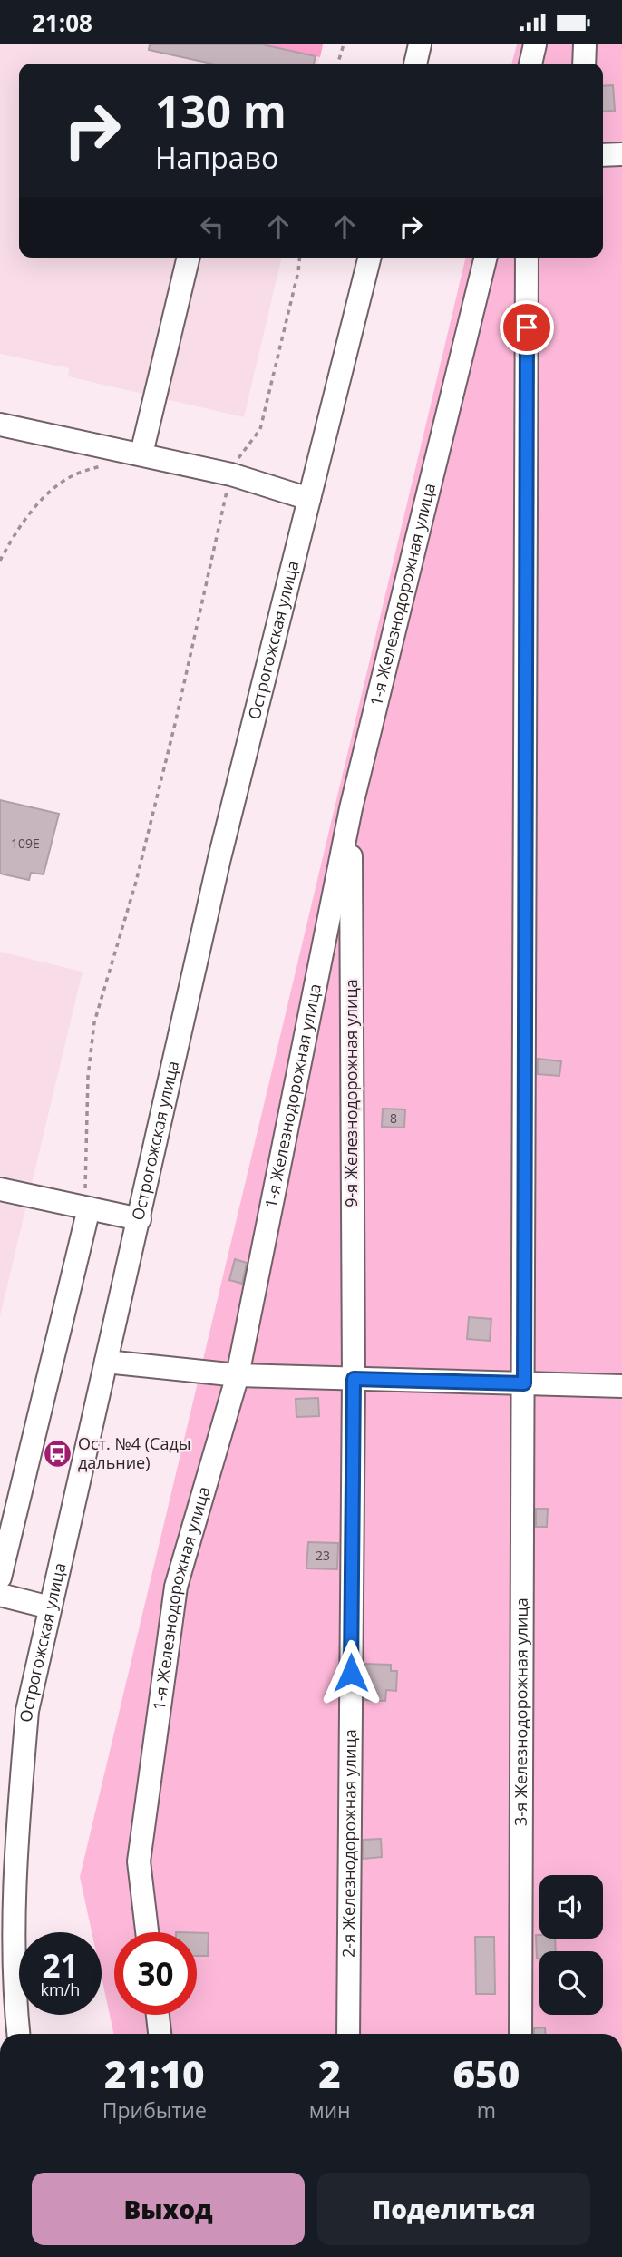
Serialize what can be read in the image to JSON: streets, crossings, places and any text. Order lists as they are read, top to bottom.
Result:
{
  "streets": {
    "street": [
      "1-я Железнодорожная улица",
      "Острогожская улица",
      "9-я Железнодорожная улица",
      "3-я Железнодорожная улица",
      "2-я Железнодорожная улица"
    ]
  },
  "crossings": [
    ["1-я Железнодорожная улица", "9-я Железнодорожная улица"],
    ["9-я Железнодорожная улица", "2-я Железнодорожная улица"]
  ],
  "places": {
    "bus stop": ["Ост. №4 (Сады дальние)"]
  },
  "house_numbers": ["109Е", "8", "23"],
  "page": {
    "status": "21:08",
    "turn": ["130 m", "Направо"],
    "speed": "21 km/h",
    "limit": "30",
    "eta": [
      "21:10",
      "Прибытие",
      "2",
      "мин",
      "650",
      "m"
    ],
    "buttons": ["Выход", "Поделиться"]
  }
}
